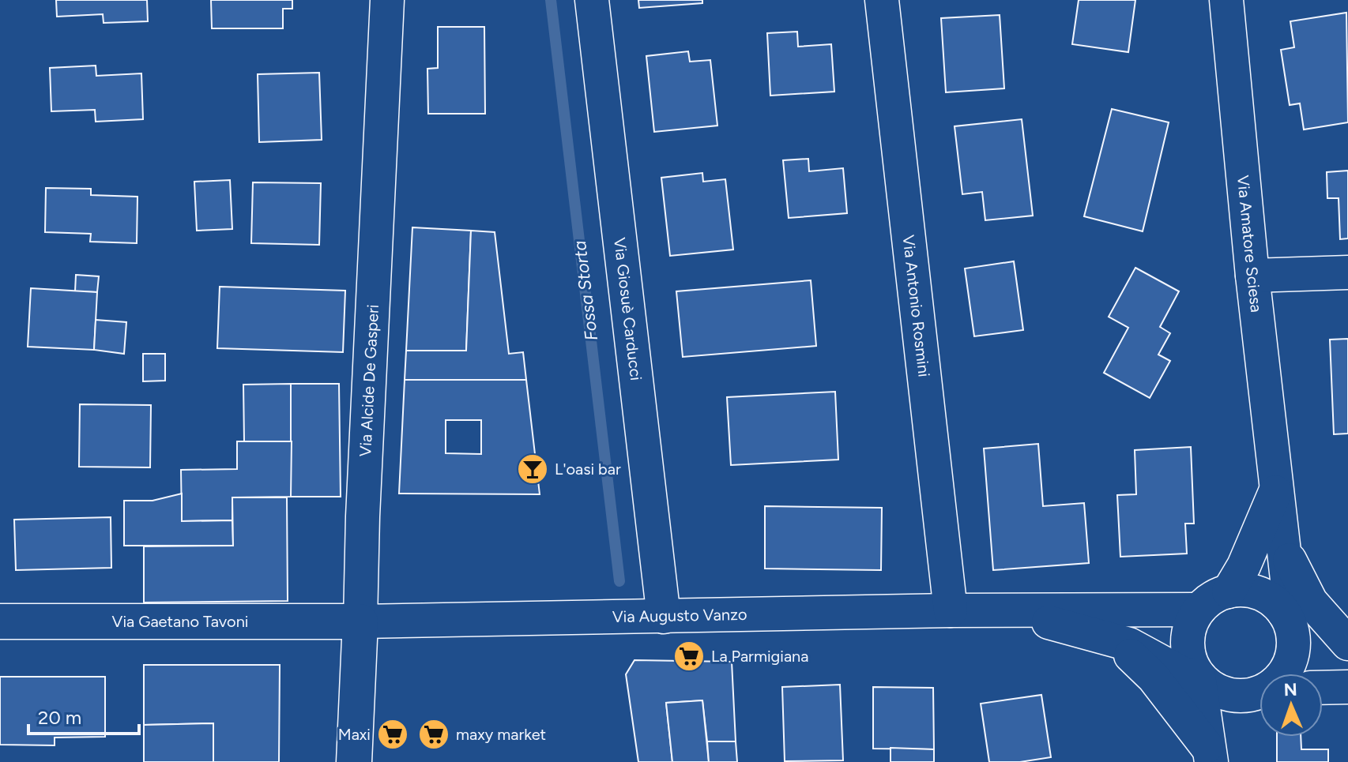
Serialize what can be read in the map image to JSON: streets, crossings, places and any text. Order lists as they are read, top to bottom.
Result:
{
  "streets": {
    "street": [
      "Via Amatore Sciesa",
      "Via Antonio Rosmini",
      "Via Giosuè Carducci",
      "Via Alcide De Gasperi",
      "Via Augusto Vanzo",
      "Via Gaetano Tavoni"
    ]
  },
  "crossings": [
    ["Via Antonio Rosmini", "Via Augusto Vanzo"],
    ["Via Giosuè Carducci", "Via Augusto Vanzo"],
    ["Via Alcide De Gasperi", "Via Augusto Vanzo"],
    ["Via Alcide De Gasperi", "Via Gaetano Tavoni"],
    ["Via Augusto Vanzo", "Via Gaetano Tavoni"]
  ],
  "water": ["Fossa Storta"],
  "places": {
    "bar": ["L'oasi bar"],
    "supermarket": ["La Parmigiana", "Maxi", "maxy market"]
  },
  "scale_bar": "20 m",
  "north": "top"
}
